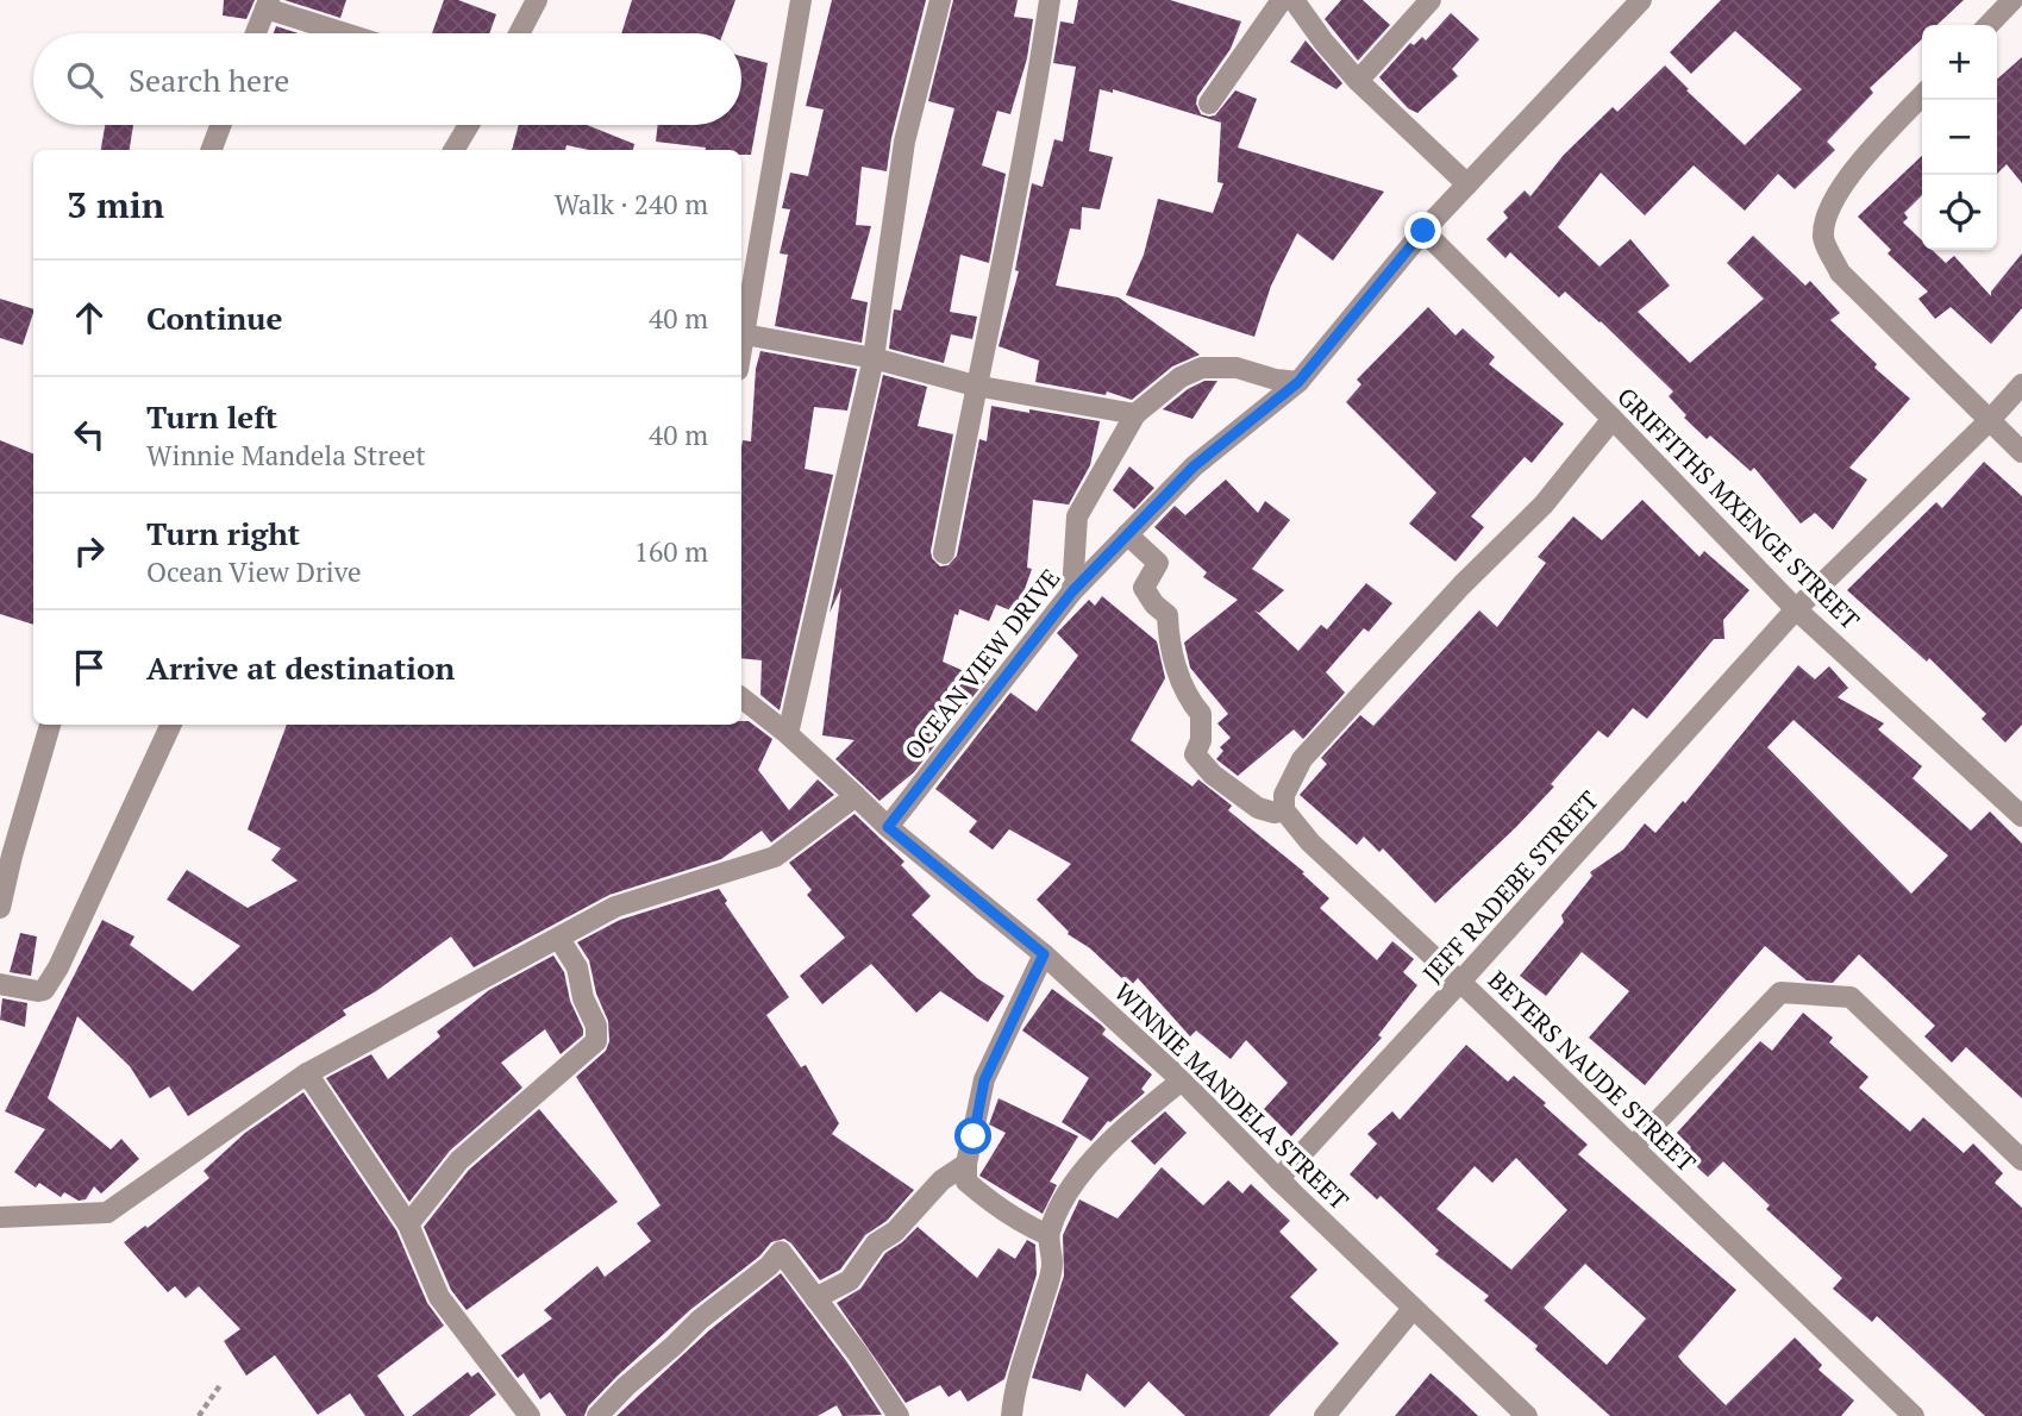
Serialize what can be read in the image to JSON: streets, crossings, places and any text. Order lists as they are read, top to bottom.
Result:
{
  "streets": {
    "street": [
      "GRIFFITHS MXENGE STREET",
      "OCEAN VIEW DRIVE",
      "JEFF RADEBE STREET",
      "BEYERS NAUDE STREET",
      "WINNIE MANDELA STREET"
    ]
  },
  "crossings": [
    ["GRIFFITHS MXENGE STREET", "OCEAN VIEW DRIVE"],
    ["GRIFFITHS MXENGE STREET", "JEFF RADEBE STREET"],
    ["OCEAN VIEW DRIVE", "WINNIE MANDELA STREET"],
    ["JEFF RADEBE STREET", "BEYERS NAUDE STREET"],
    ["JEFF RADEBE STREET", "WINNIE MANDELA STREET"]
  ],
  "page": {
    "map_buttons": ["+", "−"],
    "search": "Search here",
    "heading": ["3 min", "Walk · 240 m"],
    "list": [
      ["Continue", "40 m"],
      ["Turn left", "Winnie Mandela Street", "40 m"],
      ["Turn right", "Ocean View Drive", "160 m"],
      "Arrive at destination"
    ]
  }
}
